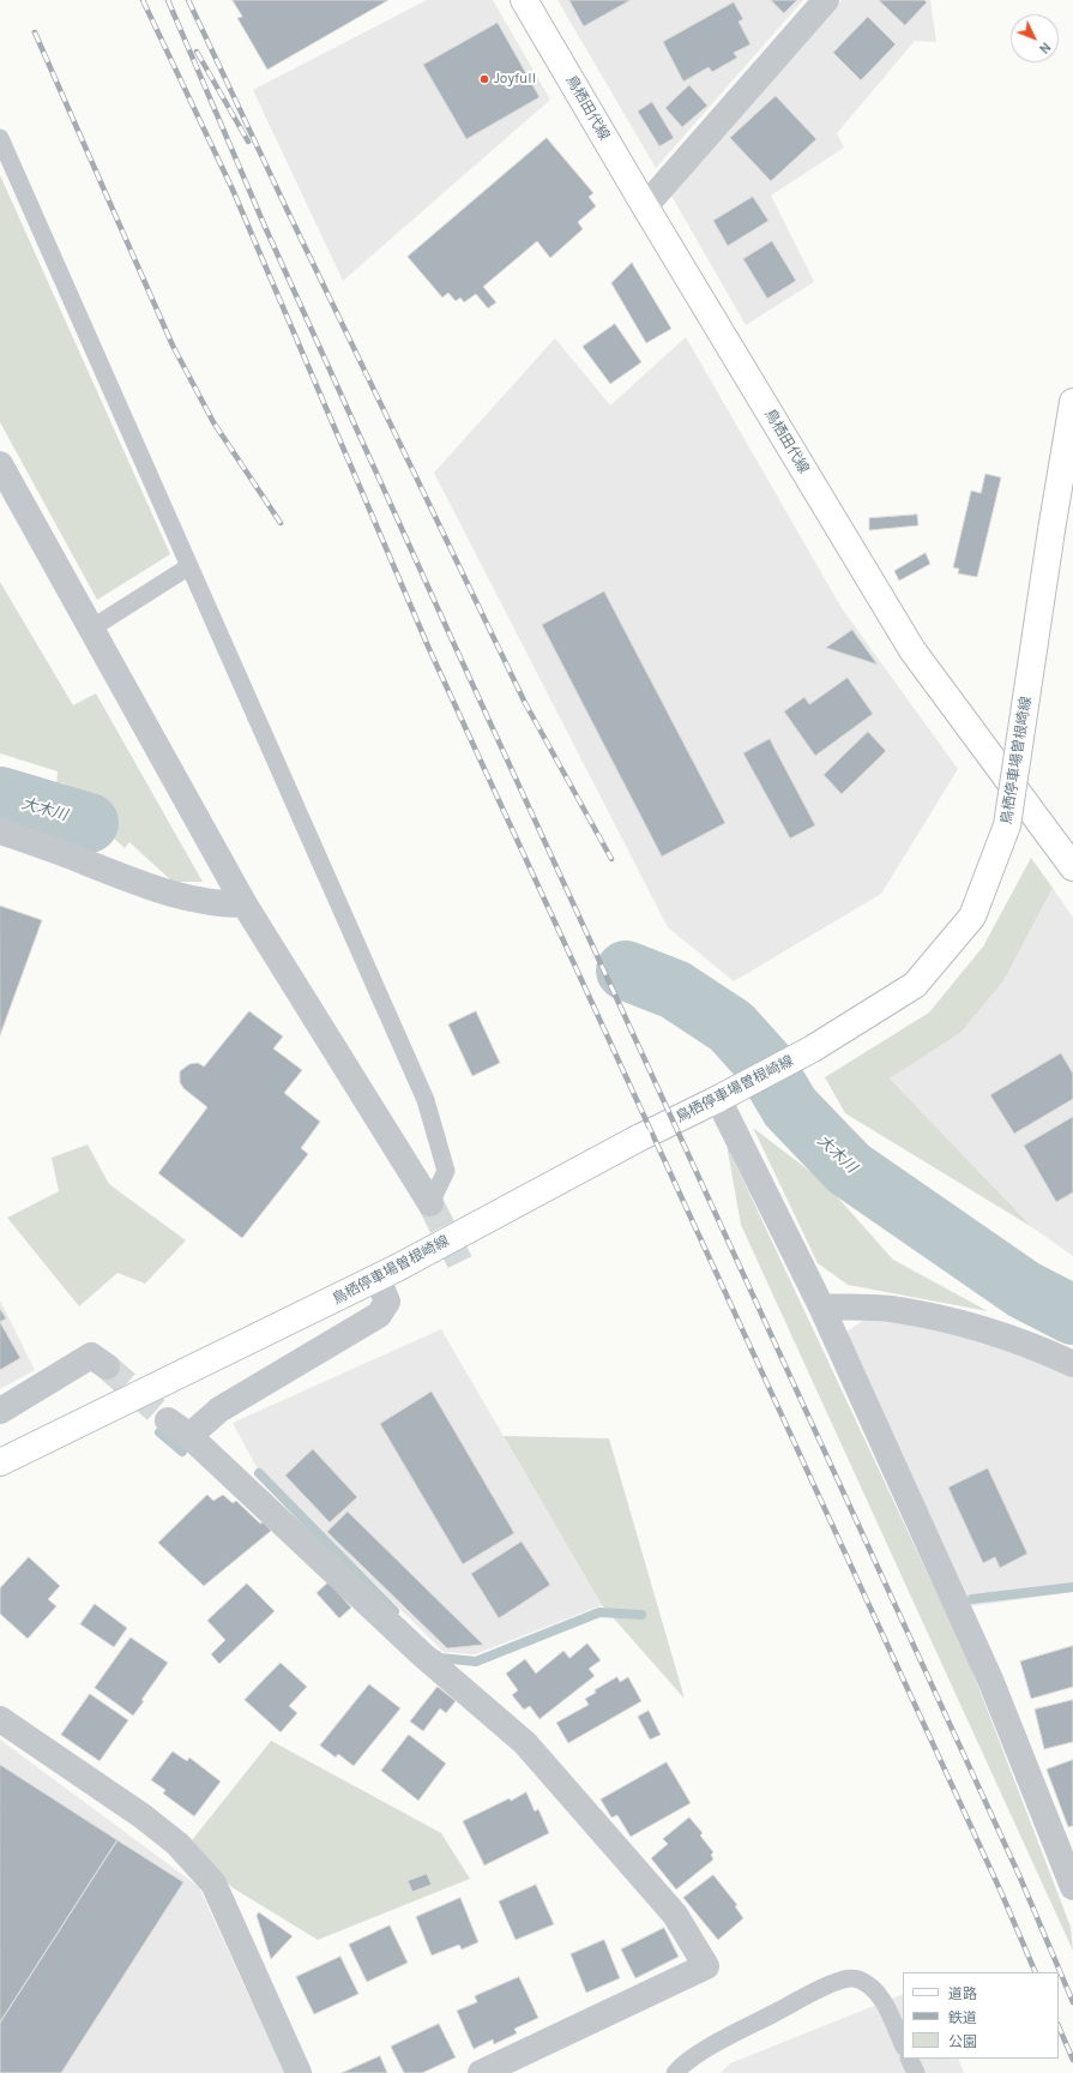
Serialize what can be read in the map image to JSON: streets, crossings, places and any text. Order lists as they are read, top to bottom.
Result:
{
  "streets": {
    "main road": ["鳥栖田代線", "鳥栖停車場曽根崎線"]
  },
  "water": ["大木川"],
  "places": ["Joyfull"],
  "legend": ["道路", "鉄道", "公園"],
  "north": "bottom right"
}
